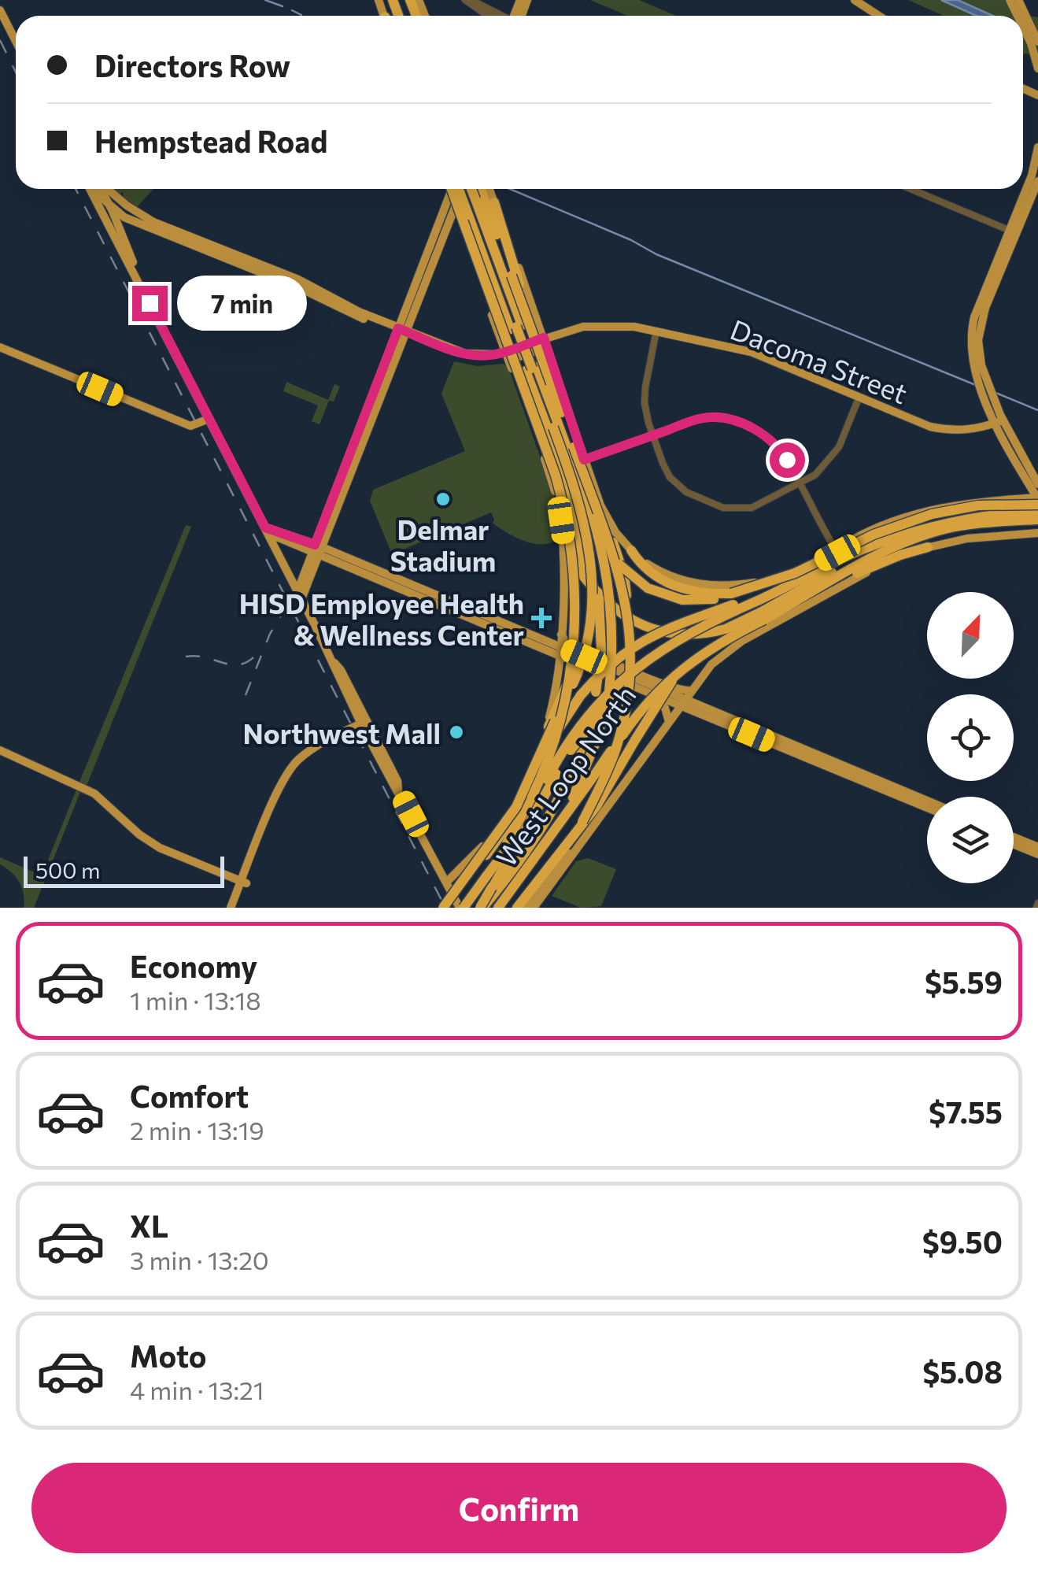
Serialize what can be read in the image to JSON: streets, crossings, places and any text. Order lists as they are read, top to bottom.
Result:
{
  "streets": {
    "highway": ["West Loop North"],
    "main road": ["Dacoma Street"]
  },
  "places": {
    "other": ["Delmar Stadium", "Northwest Mall"],
    "health": ["HISD Employee Health & Wellness Center"]
  },
  "scale_bar": "500 m",
  "north": "top right",
  "page": {
    "banner": ["Directors Row", "Hempstead Road"],
    "bubble": "7 min",
    "scale": "500 m",
    "list": [
      {
        "name": "Economy",
        "note": "1 min · 13:18",
        "value": "$5.59"
      },
      {
        "name": "Comfort",
        "note": "2 min · 13:19",
        "value": "$7.55"
      },
      {
        "name": "XL",
        "note": "3 min · 13:20",
        "value": "$9.50"
      },
      {
        "name": "Moto",
        "note": "4 min · 13:21",
        "value": "$5.08"
      }
    ],
    "buttons": "Confirm"
  }
}
